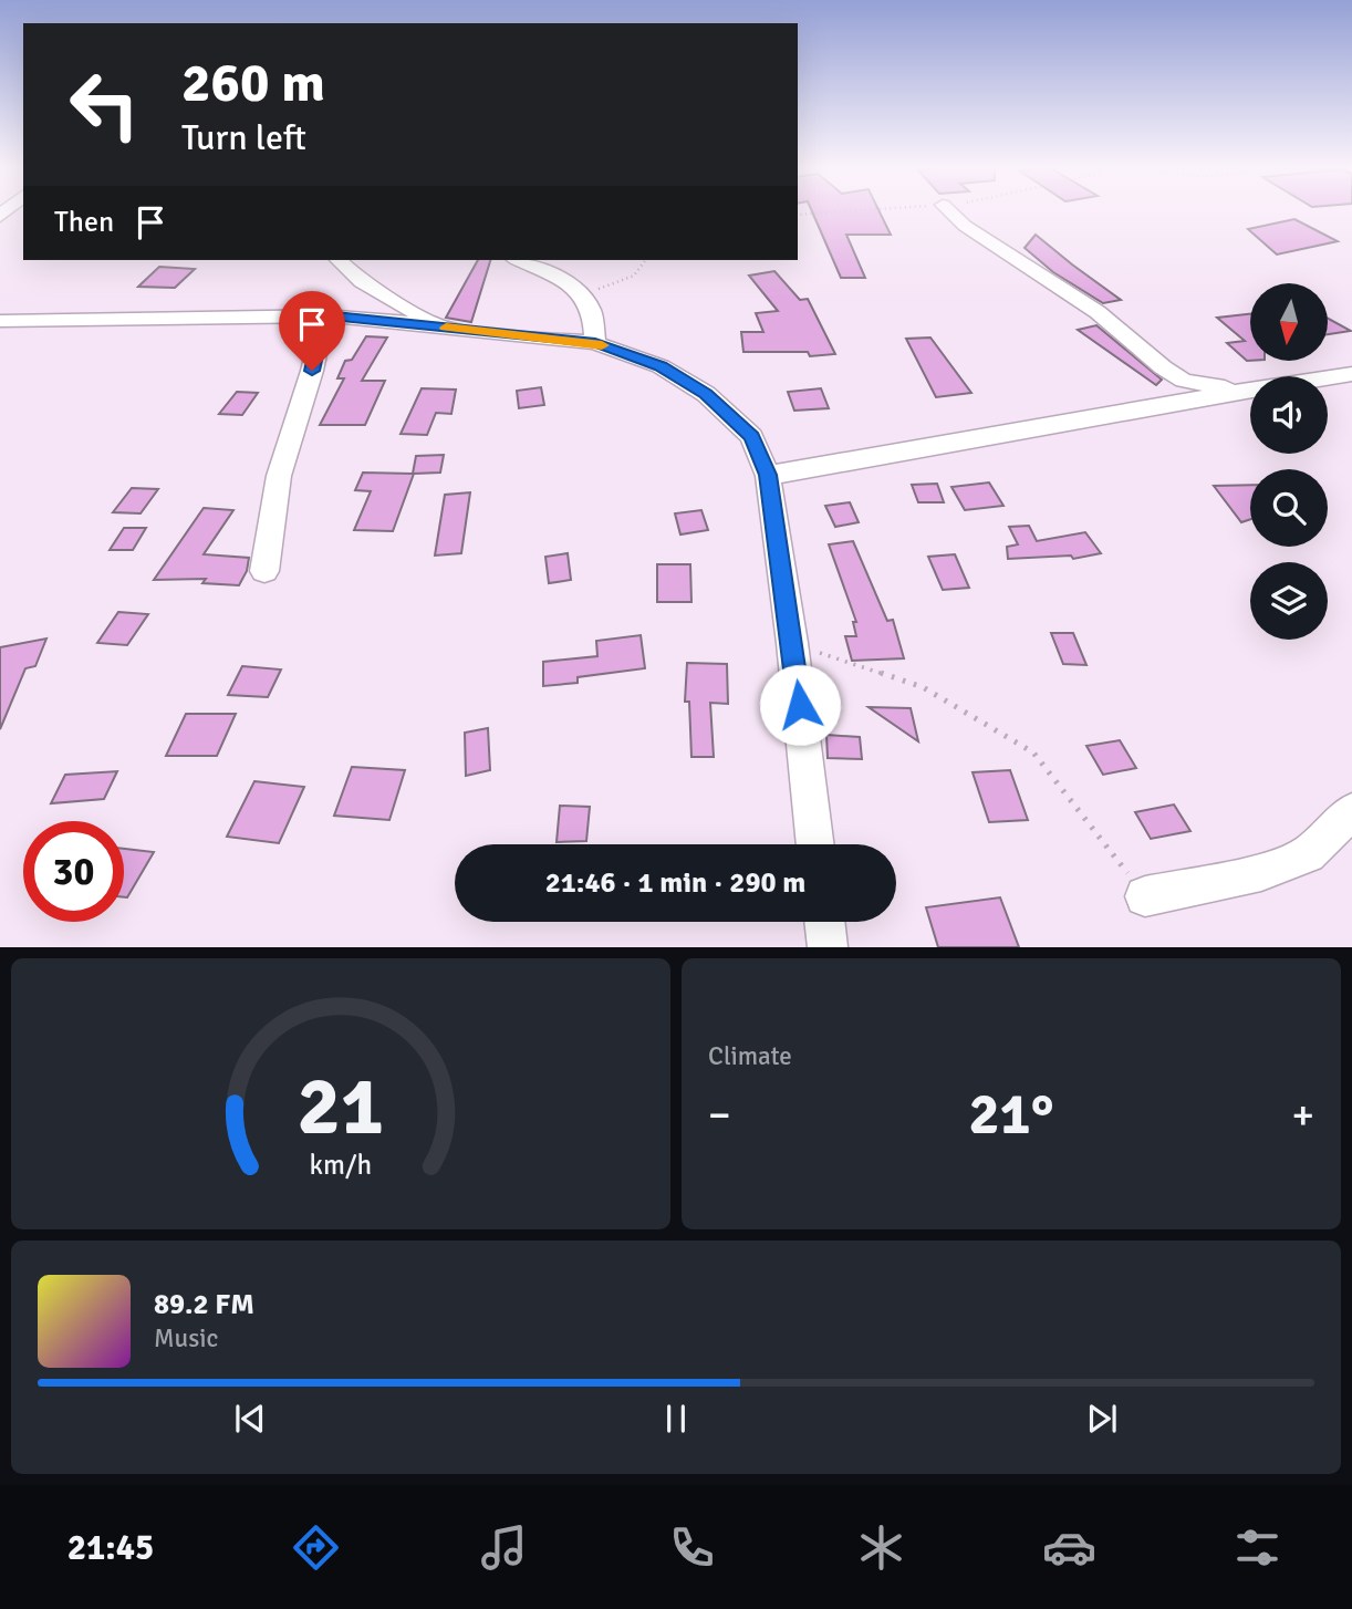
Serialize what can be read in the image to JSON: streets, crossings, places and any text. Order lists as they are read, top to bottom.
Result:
{
  "north": "bottom",
  "page": {
    "turn": ["260 m", "Turn left"],
    "then": "Then",
    "limit": "30",
    "trip": "21:46 · 1 min · 290 m",
    "tile": "Climate",
    "heat": ["−", "21°", "+"],
    "song": ["89.2 FM", "Music"],
    "tabs": "21:45",
    "gauge": ["21", "km/h"]
  }
}
